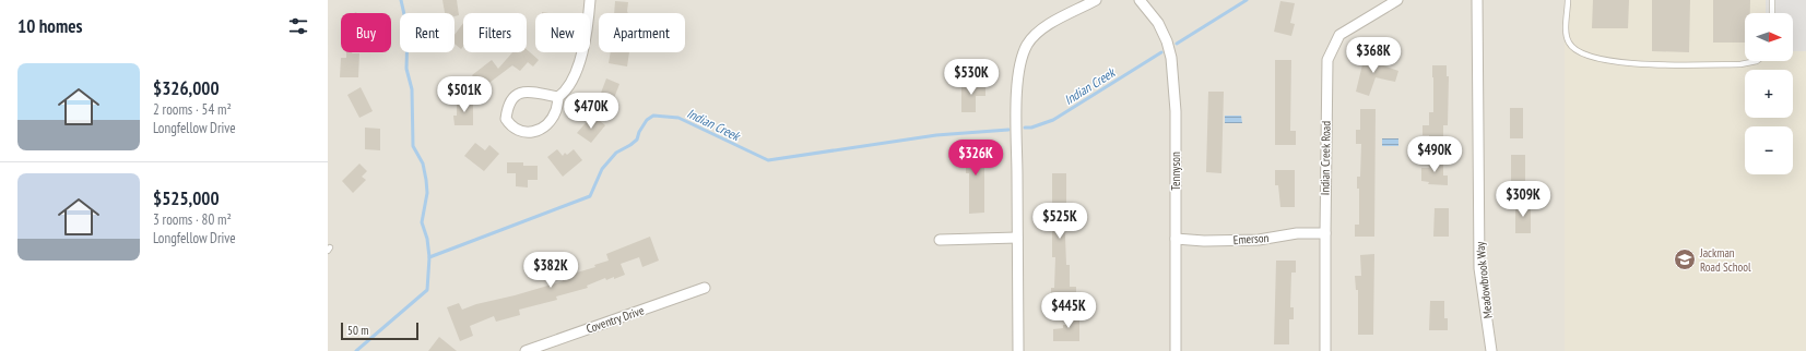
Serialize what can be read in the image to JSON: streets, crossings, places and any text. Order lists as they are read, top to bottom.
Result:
{
  "streets": {
    "street": [
      "Indian Creek Road",
      "Tennyson",
      "Emerson",
      "Meadowbrook Way",
      "Coventry Drive"
    ]
  },
  "crossings": [
    ["Indian Creek Road", "Emerson"],
    ["Tennyson", "Emerson"]
  ],
  "water": ["Indian Creek"],
  "places": {
    "school or university": ["Jackman Road School"]
  },
  "scale_bar": "50 m",
  "north": "right",
  "page": {
    "heading": "10 homes",
    "map_buttons": ["+", "−"],
    "chip": [
      "Buy",
      "Rent",
      "Filters",
      "New",
      "Apartment"
    ],
    "price": [
      "$368K",
      "$530K",
      "$501K",
      "$470K",
      "$490K",
      "$326K",
      "$309K",
      "$525K",
      "$382K",
      "$445K"
    ],
    "list": [
      {
        "name": "$326,000",
        "note": "2 rooms · 54 m² · Longfellow Drive"
      },
      {
        "name": "$525,000",
        "note": "3 rooms · 80 m² · Longfellow Drive"
      }
    ],
    "scale": "50 m"
  }
}
